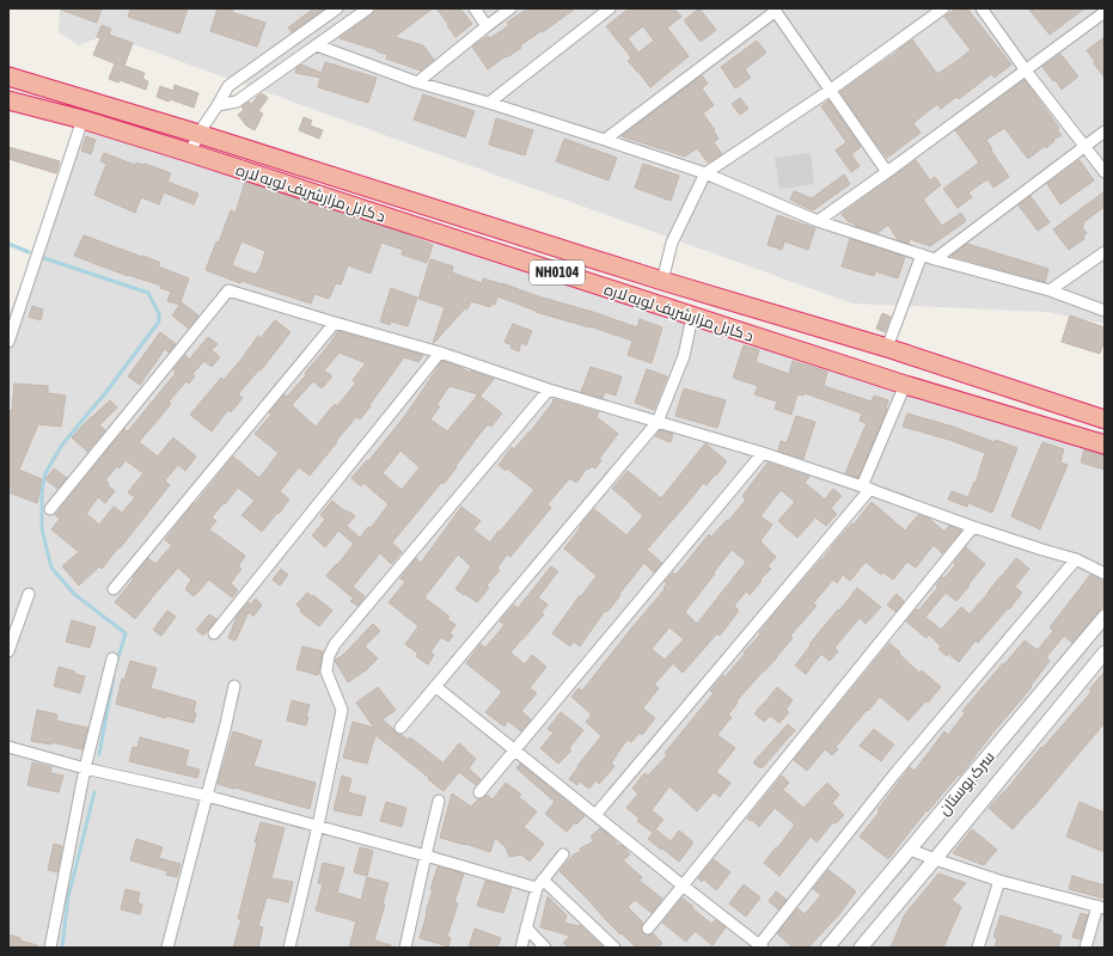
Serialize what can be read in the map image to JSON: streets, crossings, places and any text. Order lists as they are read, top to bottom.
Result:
{
  "streets": {
    "highway": ["د کابل مزارشریف لویه لاره", "NH0104"],
    "street": ["سرک بوستان"]
  }
}
